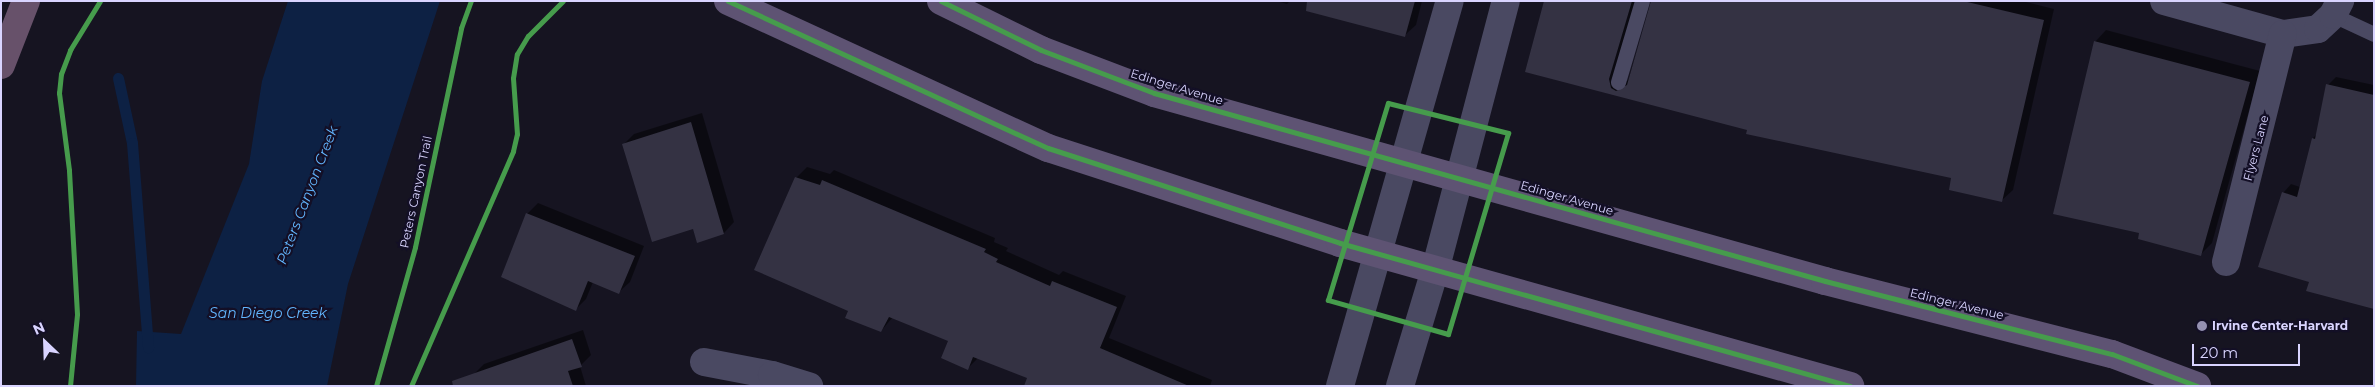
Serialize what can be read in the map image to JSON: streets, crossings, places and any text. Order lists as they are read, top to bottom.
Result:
{
  "streets": {
    "main road": ["Edinger Avenue"],
    "street": ["Flyers Lane"],
    "cycle path": ["Peters Canyon Trail"]
  },
  "water": ["Peters Canyon Creek", "San Diego Creek"],
  "places": ["Irvine Center-Harvard"],
  "scale_bar": "20 m",
  "north": "top left"
}
